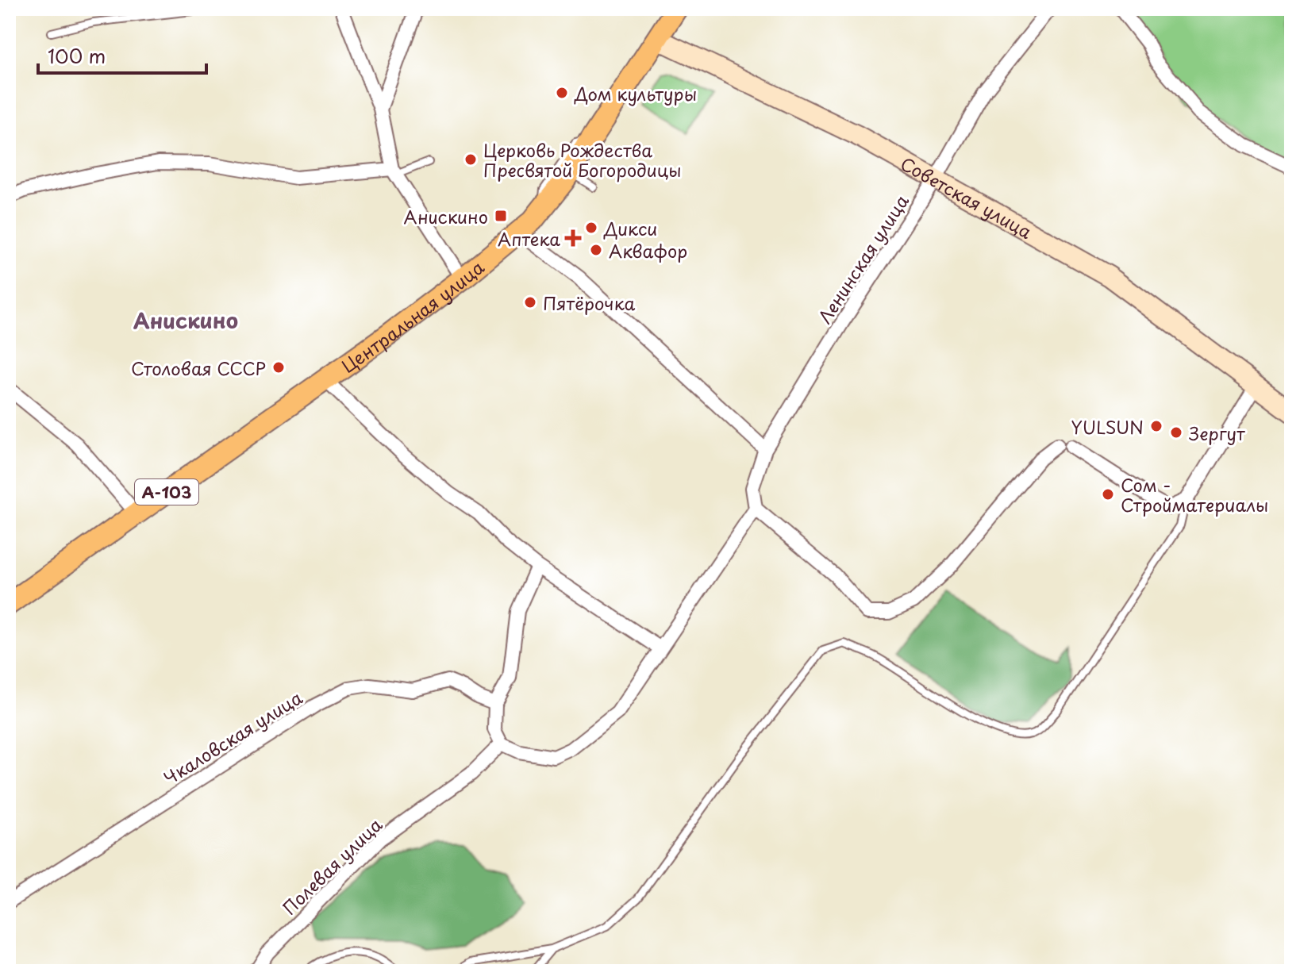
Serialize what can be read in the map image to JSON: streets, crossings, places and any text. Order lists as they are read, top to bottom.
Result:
{
  "streets": {
    "main road": ["Советская улица", "Центральная улица", "А-103"],
    "street": ["Ленинская улица", "Чкаловская улица", "Полевая улица"]
  },
  "crossings": [
    ["Советская улица", "Ленинская улица"],
    ["Советская улица", "Центральная улица"]
  ],
  "districts": ["Анискино"],
  "places": {
    "other": [
      "Дом культуры",
      "Церковь Рождества Пресвятой Богородицы",
      "Дикси",
      "Аквафор",
      "Пятёрочка",
      "Столовая СССР",
      "YULSUN",
      "Зергут",
      "Сом - Стройматериалы"
    ],
    "transit": ["Анискино"],
    "health": ["Аптека"]
  },
  "scale_bar": "100 m"
}
